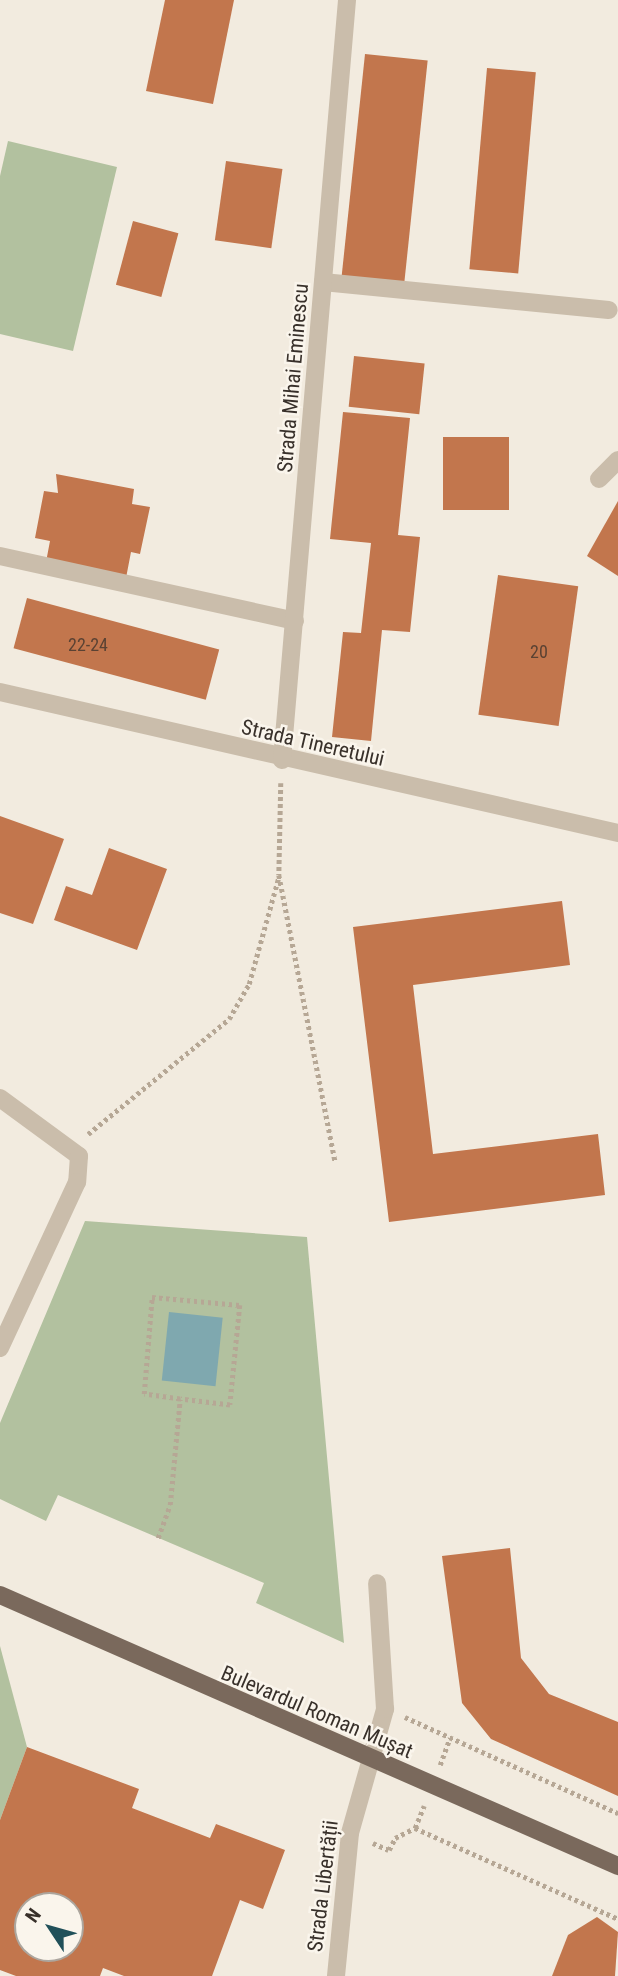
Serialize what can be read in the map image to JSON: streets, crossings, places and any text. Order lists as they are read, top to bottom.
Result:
{
  "streets": {
    "main road": ["Bulevardul Roman Mușat"],
    "street": ["Strada Mihai Eminescu", "Strada Tineretului", "Strada Libertății"]
  },
  "crossings": [
    ["Strada Mihai Eminescu", "Strada Tineretului"],
    ["Bulevardul Roman Mușat", "Strada Libertății"]
  ],
  "house_numbers": ["22-24", "20"],
  "north": "top left"
}
